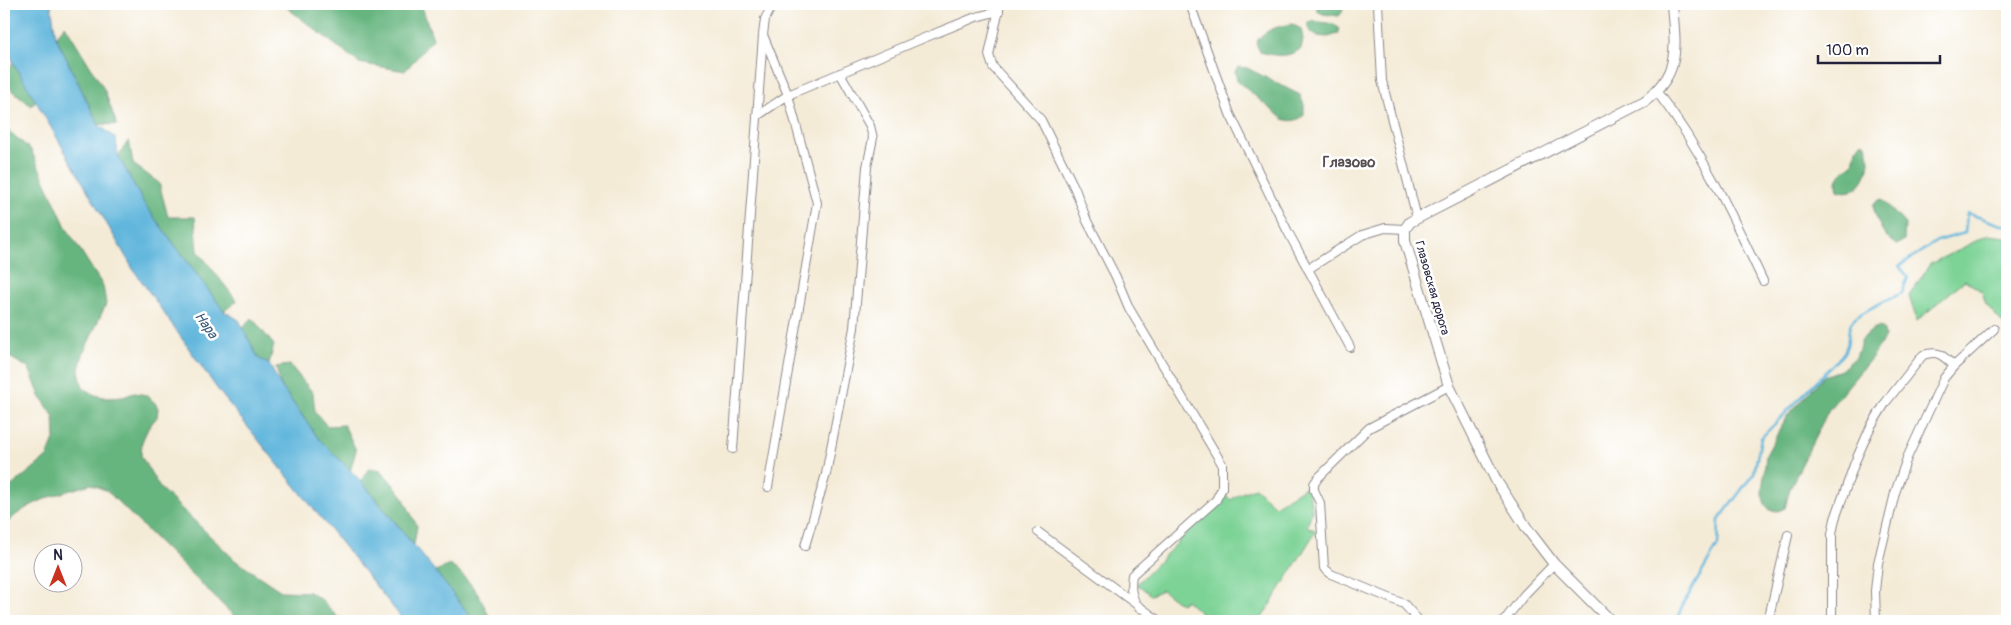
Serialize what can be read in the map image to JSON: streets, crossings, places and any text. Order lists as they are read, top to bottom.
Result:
{
  "streets": {
    "street": ["Глазовская дорога"]
  },
  "districts": ["Глазово"],
  "water": ["Нара"],
  "scale_bar": "100 m",
  "north": "top"
}
